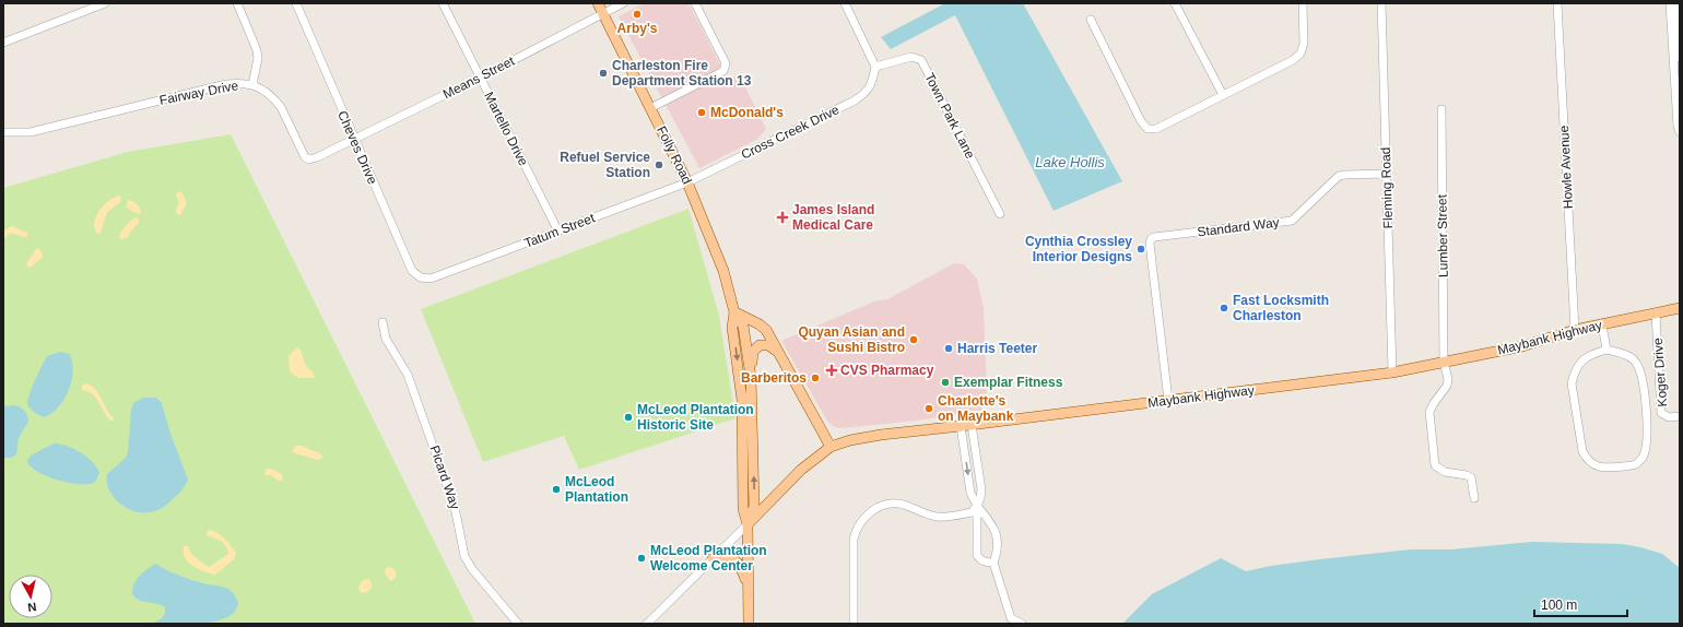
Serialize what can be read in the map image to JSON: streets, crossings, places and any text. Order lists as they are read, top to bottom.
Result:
{
  "streets": {
    "main road": ["Folly Road", "Maybank Highway"],
    "street": [
      "Means Street",
      "Fairway Drive",
      "Town Park Lane",
      "Martello Drive",
      "Cross Creek Drive",
      "Cheves Drive",
      "Howle Avenue",
      "Fleming Road",
      "Standard Way",
      "Tatum Street",
      "Lumber Street",
      "Koger Drive",
      "Picard Way"
    ]
  },
  "crossings": [
    ["Means Street", "Fairway Drive"],
    ["Means Street", "Martello Drive"],
    ["Means Street", "Cheves Drive"],
    ["Means Street", "Folly Road"],
    ["Fairway Drive", "Cheves Drive"],
    ["Town Park Lane", "Cross Creek Drive"],
    ["Martello Drive", "Tatum Street"],
    ["Cross Creek Drive", "Folly Road"],
    ["Cross Creek Drive", "Tatum Street"],
    ["Cheves Drive", "Tatum Street"],
    ["Folly Road", "Tatum Street"],
    ["Folly Road", "Maybank Highway"],
    ["Howle Avenue", "Maybank Highway"],
    ["Fleming Road", "Standard Way"],
    ["Fleming Road", "Maybank Highway"],
    ["Standard Way", "Maybank Highway"],
    ["Lumber Street", "Maybank Highway"],
    ["Maybank Highway", "Koger Drive"]
  ],
  "water": ["Lake Hollis"],
  "places": {
    "other": [
      "Arby's",
      "Charleston Fire Department Station 13",
      "McDonald's",
      "Refuel Service Station",
      "Cynthia Crossley Interior Designs",
      "Fast Locksmith Charleston",
      "Quyan Asian and Sushi Bistro",
      "Harris Teeter",
      "Barberitos",
      "Exemplar Fitness",
      "Charlotte's on Maybank",
      "McLeod Plantation Historic Site",
      "McLeod Plantation",
      "McLeod Plantation Welcome Center"
    ],
    "health": ["James Island Medical Care", "CVS Pharmacy"]
  },
  "scale_bar": "100 m",
  "north": "bottom"
}
